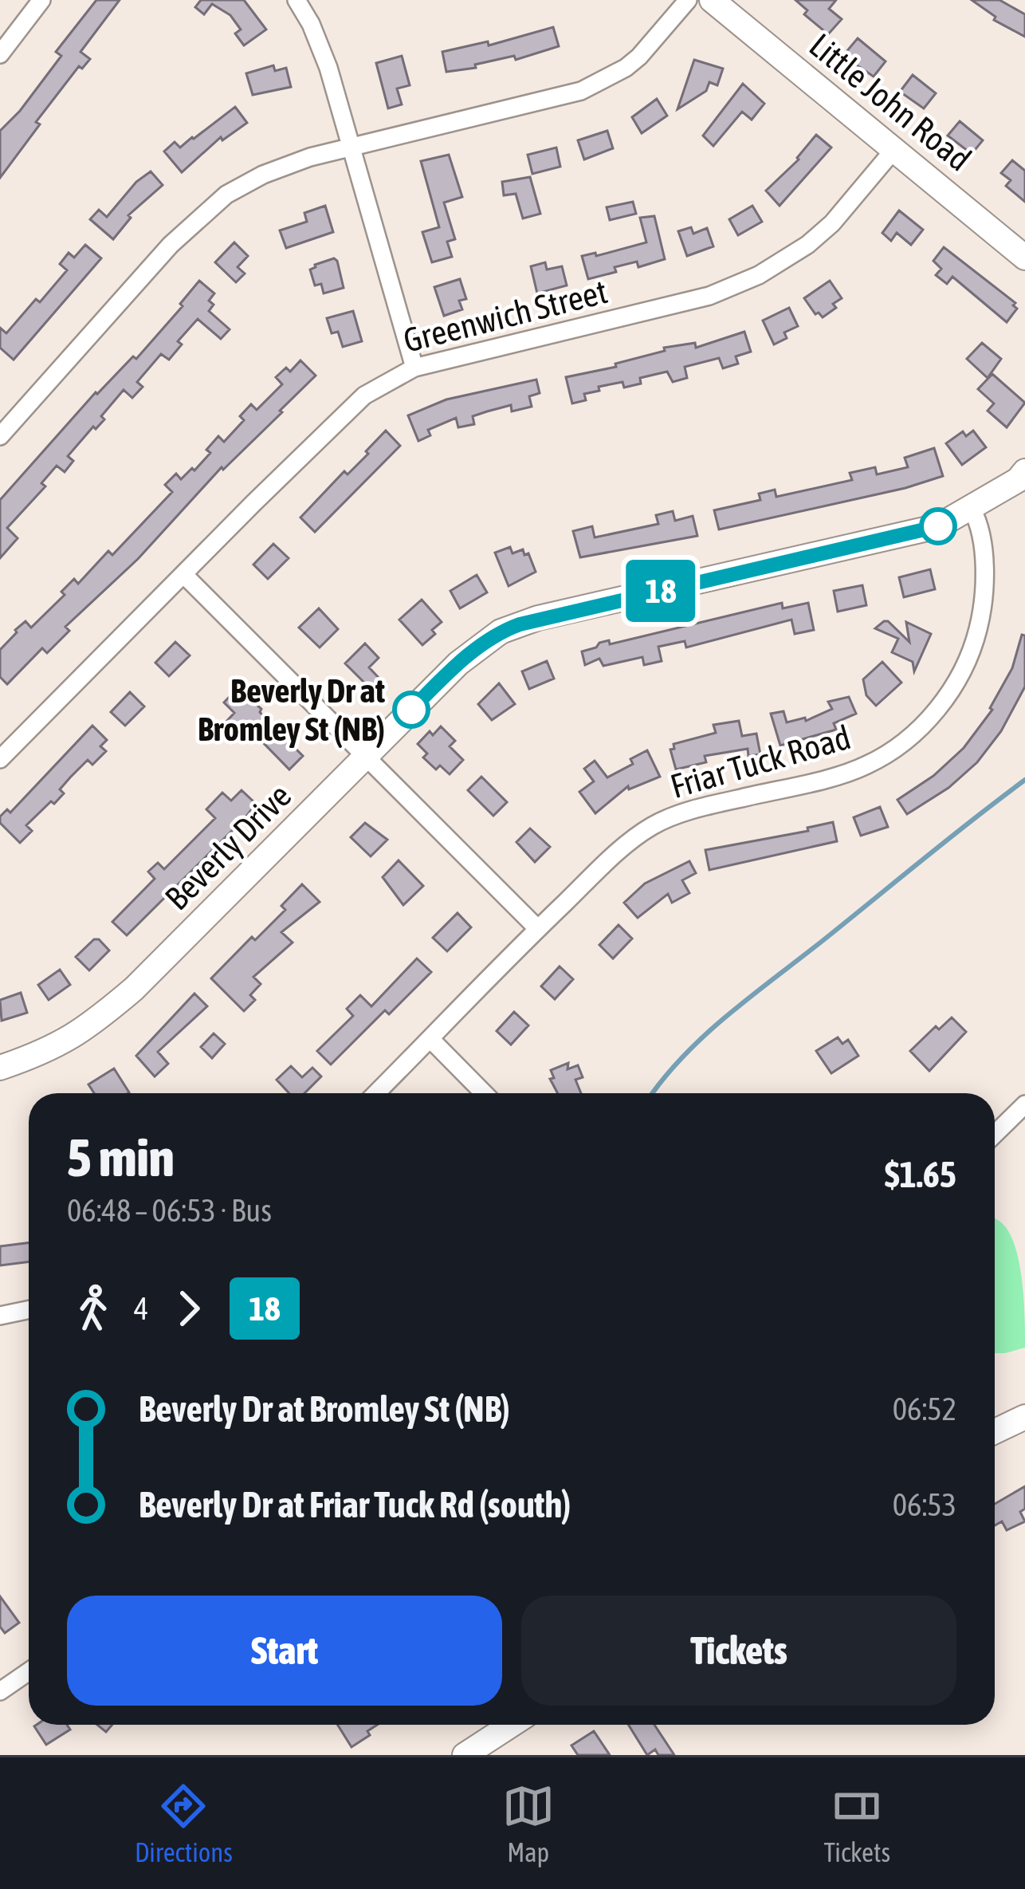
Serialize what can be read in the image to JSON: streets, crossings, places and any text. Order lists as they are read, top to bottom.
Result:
{
  "streets": {
    "street": [
      "Little John Road",
      "Greenwich Street",
      "Friar Tuck Road",
      "Beverly Drive"
    ]
  },
  "crossings": [
    ["Little John Road", "Greenwich Street"],
    ["Friar Tuck Road", "Beverly Drive"]
  ],
  "places": ["Beverly Dr at Bromley St (NB)"],
  "lines": ["bus line 18"],
  "page": {
    "on_map": "18",
    "heading": ["5 min", "06:48 – 06:53 · Bus", "$1.65"],
    "legs": ["4", "18"],
    "list": [
      {
        "name": "Beverly Dr at Bromley St (NB)",
        "value": "06:52"
      },
      {
        "name": "Beverly Dr at Friar Tuck Rd (south)",
        "value": "06:53"
      }
    ],
    "buttons": ["Start", "Tickets"],
    "tabs": ["Directions", "Map", "Tickets"]
  }
}
